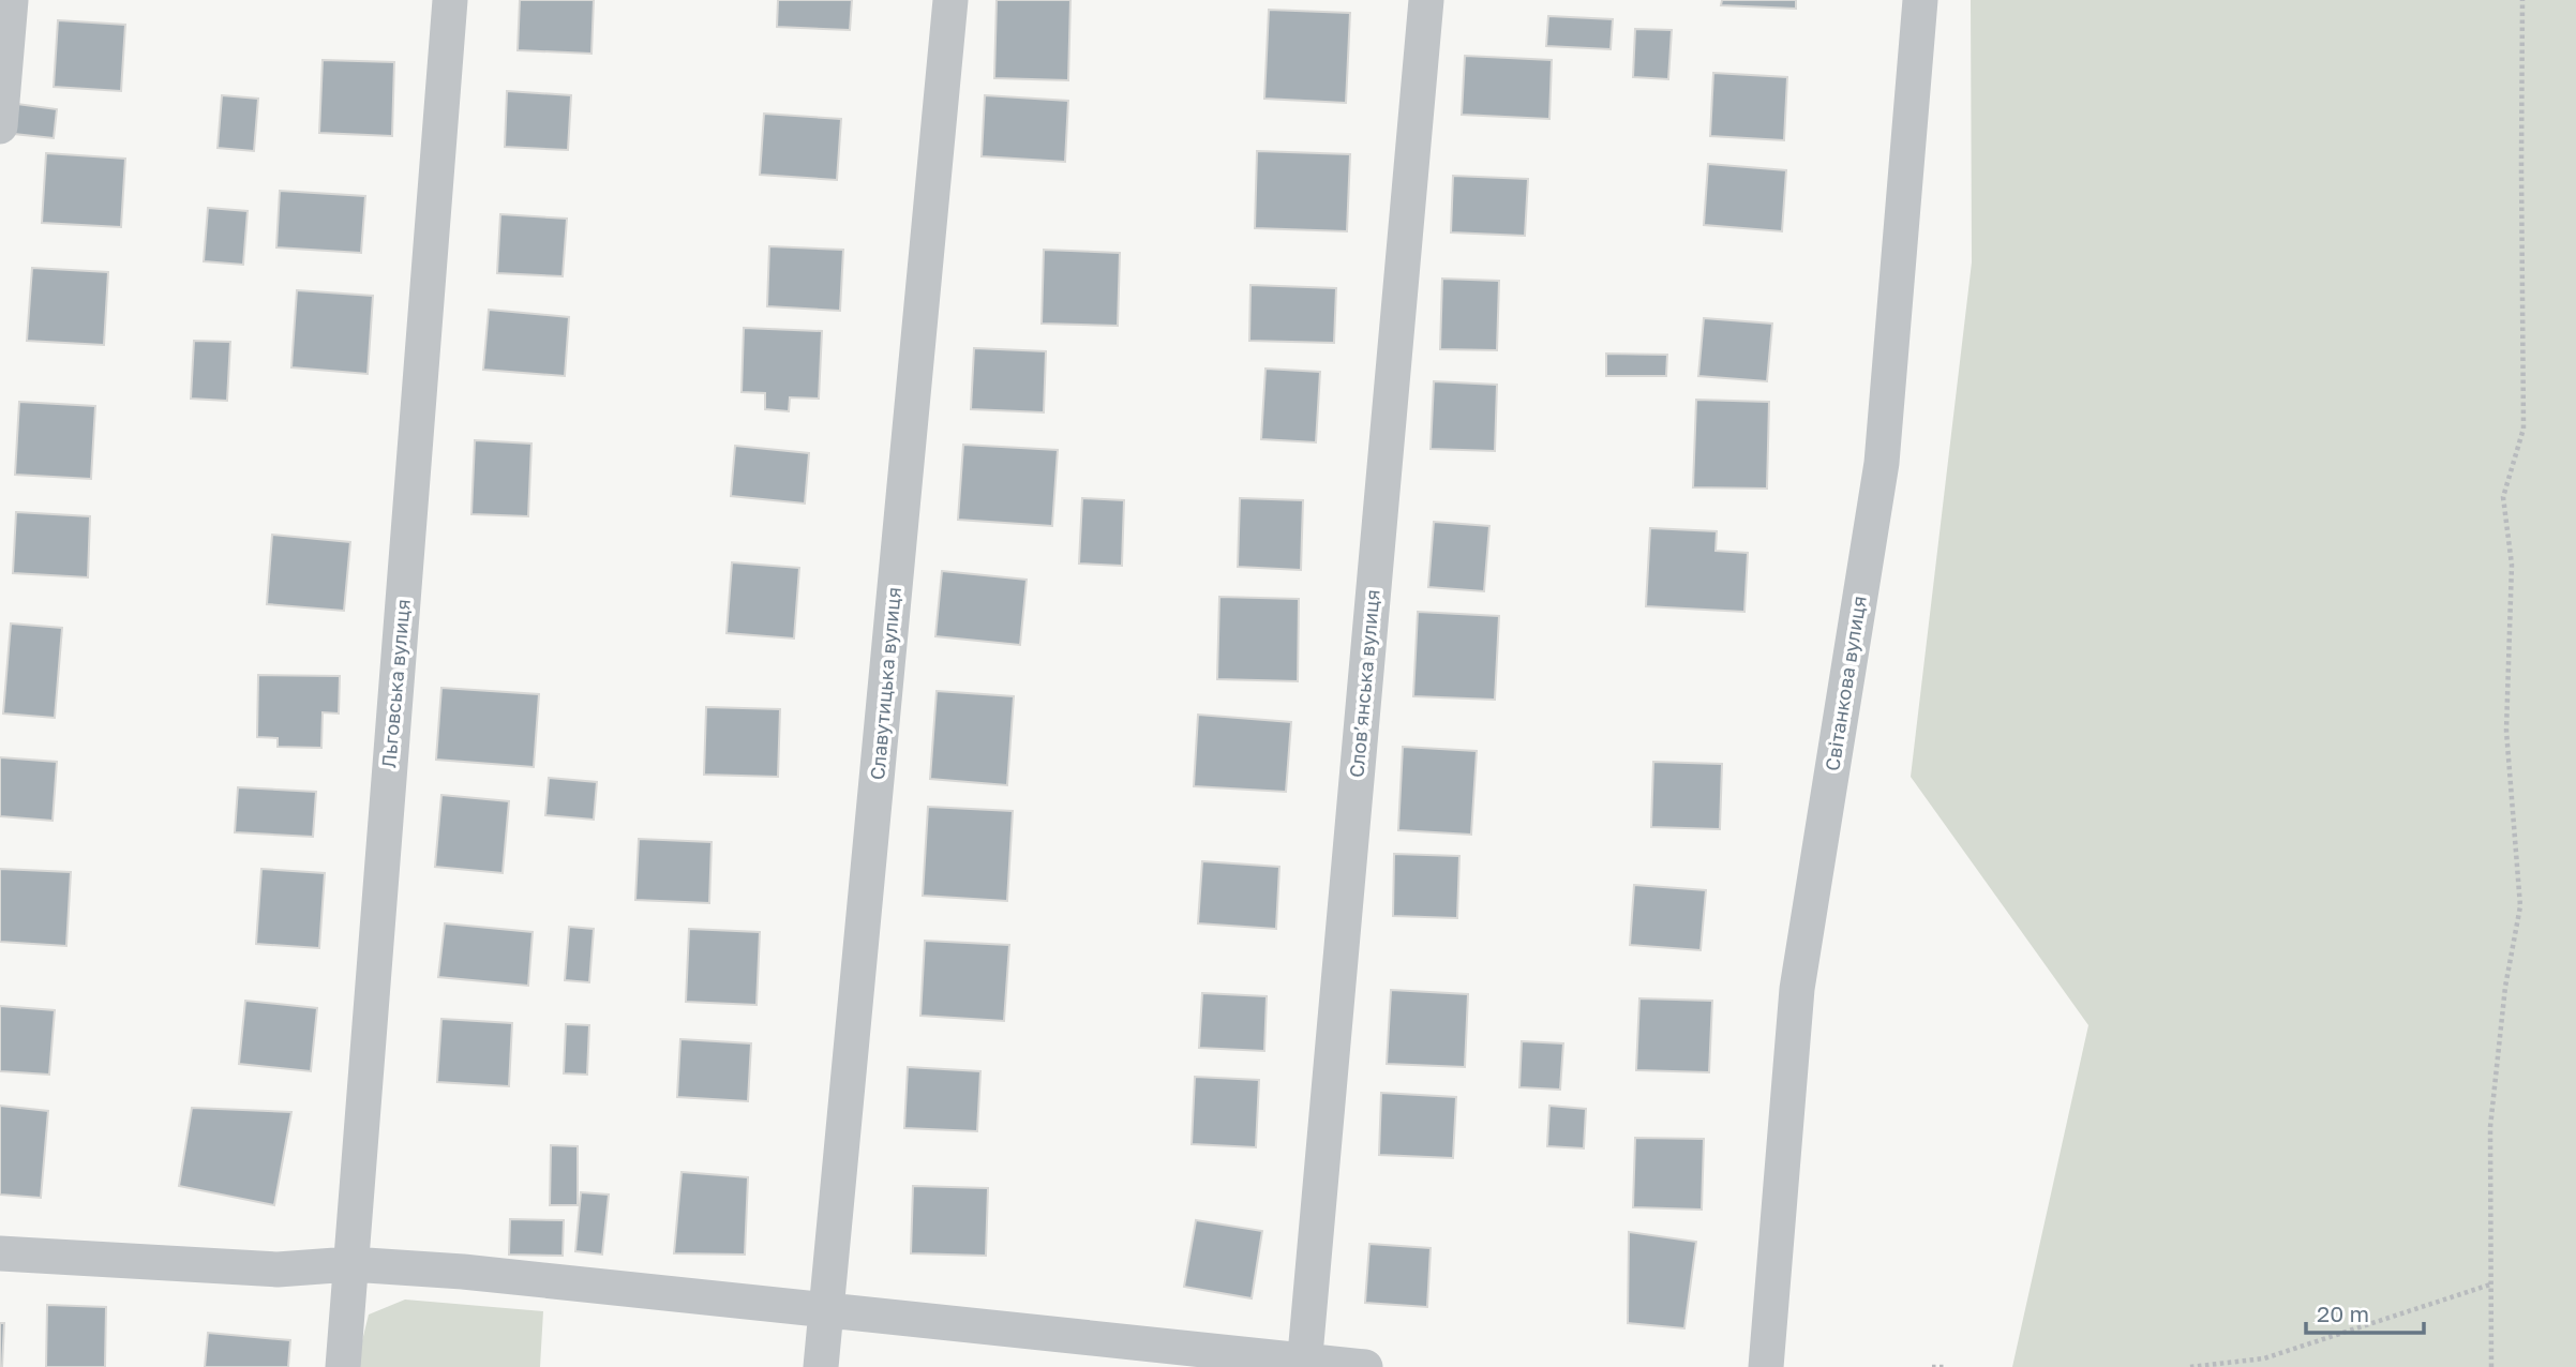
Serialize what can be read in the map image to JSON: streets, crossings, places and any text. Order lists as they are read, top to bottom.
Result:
{
  "streets": {
    "street": [
      "Льговська вулиця",
      "Славутицька вулиця",
      "Словʼянська вулиця",
      "Світанкова вулиця"
    ]
  },
  "scale_bar": "20 m"
}
